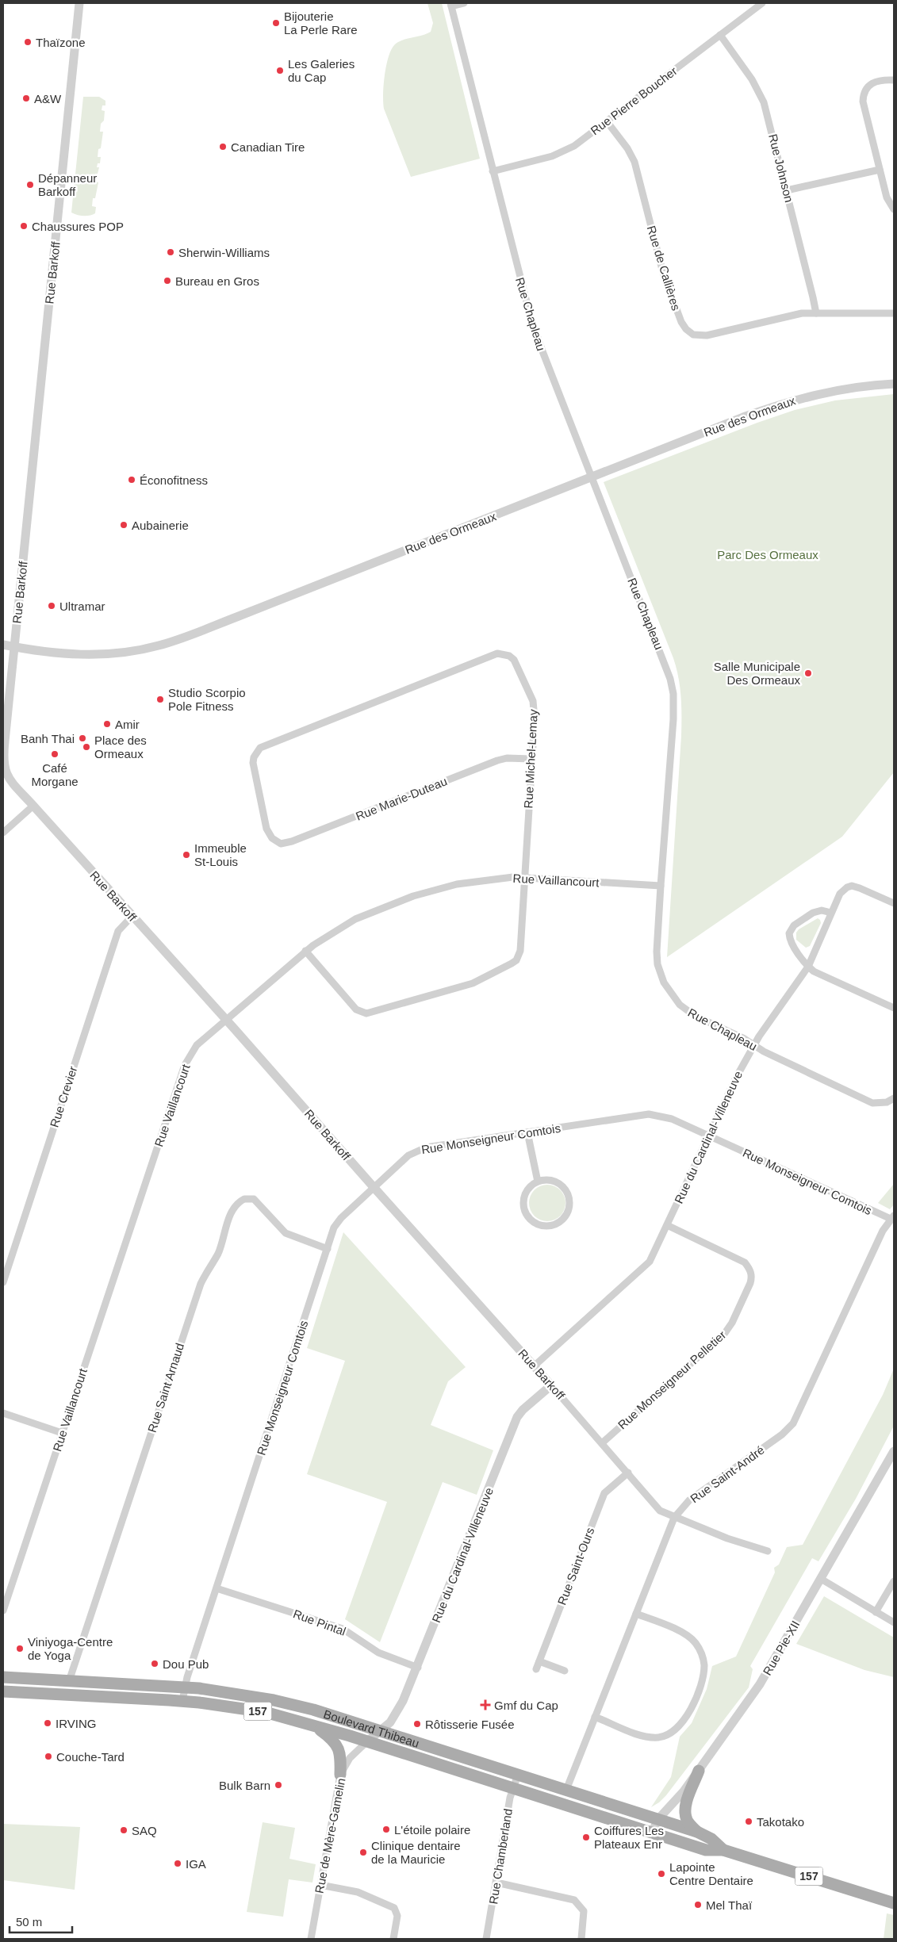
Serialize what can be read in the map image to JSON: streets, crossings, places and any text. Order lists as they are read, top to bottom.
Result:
{
  "streets": {
    "main road": ["157", "Boulevard Thibeau"],
    "street": [
      "Rue Pierre Boucher",
      "Rue Johnson",
      "Rue de Callières",
      "Rue Barkoff",
      "Rue Chapleau",
      "Rue des Ormeaux",
      "Rue Michel-Lemay",
      "Rue Marie-Duteau",
      "Rue Vaillancourt",
      "Rue Crevier",
      "Rue du Cardinal-Villeneuve",
      "Rue Monseigneur Comtois",
      "Rue Monseigneur Pelletier",
      "Rue Saint Arnaud",
      "Rue Saint-André",
      "Rue Saint-Ours",
      "Rue Pintal",
      "Rue Pie-XII",
      "Rue de Mère-Gamelin",
      "Rue Chamberland"
    ]
  },
  "crossings": [
    ["Rue Pierre Boucher", "Rue Johnson"],
    ["Rue Pierre Boucher", "Rue de Callières"],
    ["Rue Pierre Boucher", "Rue Chapleau"],
    ["Rue Johnson", "Rue de Callières"],
    ["Rue Barkoff", "Rue des Ormeaux"],
    ["Rue Barkoff", "Rue Vaillancourt"],
    ["Rue Barkoff", "Rue Crevier"],
    ["Rue Barkoff", "Rue du Cardinal-Villeneuve"],
    ["Rue Barkoff", "Rue Monseigneur Comtois"],
    ["Rue Barkoff", "Rue Monseigneur Pelletier"],
    ["Rue Barkoff", "Rue Saint-André"],
    ["Rue Barkoff", "Rue Saint-Ours"],
    ["Rue Chapleau", "Rue des Ormeaux"],
    ["Rue Chapleau", "Rue Vaillancourt"],
    ["Rue Chapleau", "Rue du Cardinal-Villeneuve"],
    ["Rue Michel-Lemay", "Rue Marie-Duteau"],
    ["Rue Michel-Lemay", "Rue Vaillancourt"],
    ["Rue du Cardinal-Villeneuve", "Rue Monseigneur Comtois"],
    ["Rue du Cardinal-Villeneuve", "Rue Monseigneur Pelletier"],
    ["Rue du Cardinal-Villeneuve", "Rue Pintal"],
    ["Rue du Cardinal-Villeneuve", "Boulevard Thibeau"],
    ["Rue du Cardinal-Villeneuve", "Rue de Mère-Gamelin"],
    ["Rue Monseigneur Comtois", "Rue Saint Arnaud"],
    ["Rue Monseigneur Comtois", "Rue Saint-André"],
    ["Rue Monseigneur Comtois", "Rue Pintal"],
    ["Rue Monseigneur Comtois", "Boulevard Thibeau"],
    ["Rue Saint Arnaud", "Boulevard Thibeau"],
    ["Rue Saint-André", "Boulevard Thibeau"],
    ["Rue Pie-XII", "Boulevard Thibeau"],
    ["Boulevard Thibeau", "Rue de Mère-Gamelin"],
    ["Boulevard Thibeau", "Rue Chamberland"]
  ],
  "parks": ["Parc Des Ormeaux"],
  "places": {
    "other": [
      "Bijouterie La Perle Rare",
      "Thaïzone",
      "Les Galeries du Cap",
      "A&W",
      "Canadian Tire",
      "Dépanneur Barkoff",
      "Chaussures POP",
      "Sherwin-Williams",
      "Bureau en Gros",
      "Éconofitness",
      "Aubainerie",
      "Ultramar",
      "Salle Municipale Des Ormeaux",
      "Studio Scorpio Pole Fitness",
      "Amir",
      "Banh Thai",
      "Place des Ormeaux",
      "Café Morgane",
      "Immeuble St-Louis",
      "Viniyoga-Centre de Yoga",
      "Dou Pub",
      "IRVING",
      "Rôtisserie Fusée",
      "Couche-Tard",
      "Bulk Barn",
      "Takotako",
      "L'étoile polaire",
      "SAQ",
      "Coiffures Les Plateaux Enr",
      "Clinique dentaire de la Mauricie",
      "IGA",
      "Lapointe Centre Dentaire",
      "Mel Thaï"
    ],
    "health": ["Gmf du Cap"]
  },
  "scale_bar": "50 m"
}
